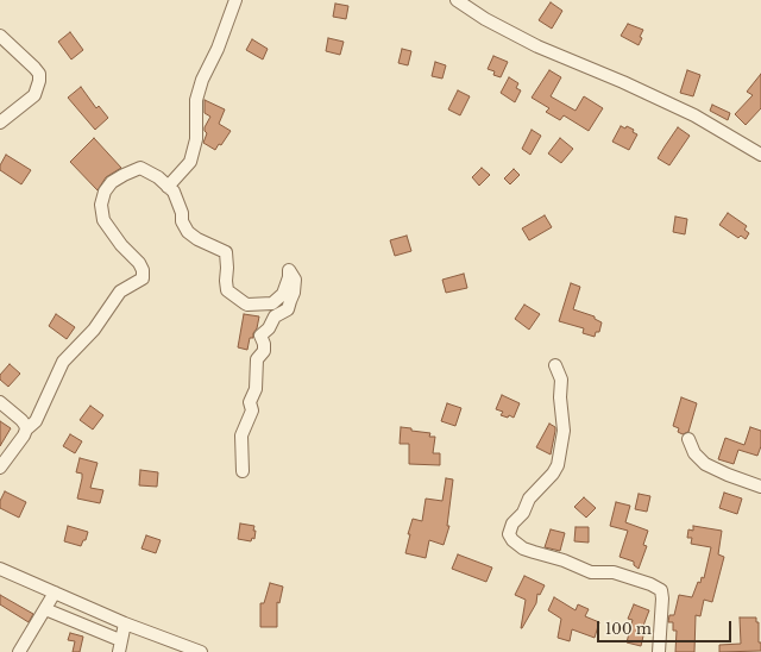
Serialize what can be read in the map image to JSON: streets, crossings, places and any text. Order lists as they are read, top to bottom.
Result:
{
  "scale_bar": "100 m"
}
